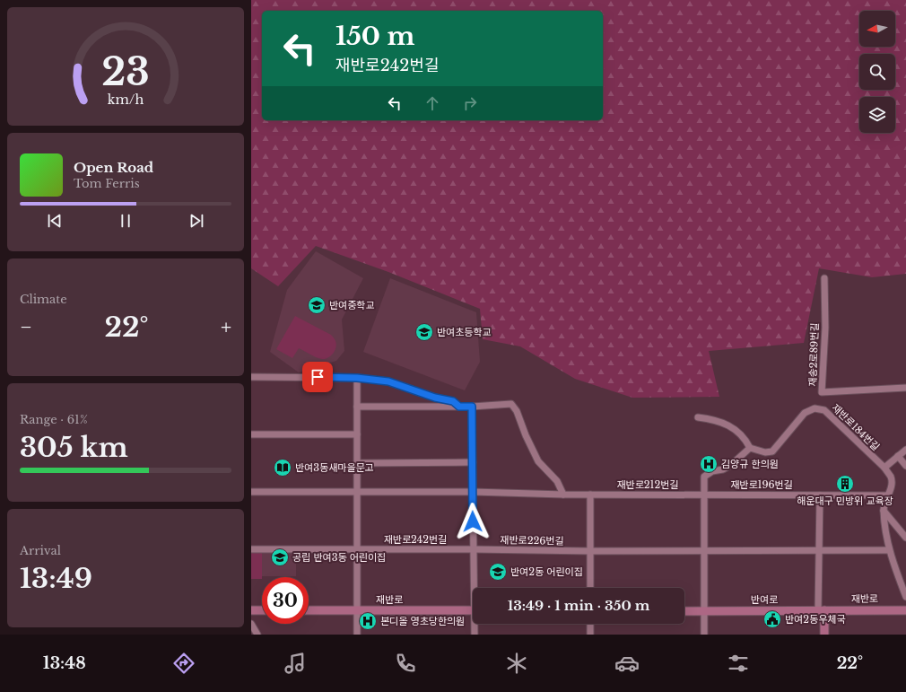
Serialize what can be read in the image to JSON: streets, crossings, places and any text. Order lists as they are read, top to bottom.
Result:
{
  "streets": {
    "main road": ["재반로", "반여로"],
    "street": [
      "재송2로89번길",
      "재반로184번길",
      "재반로212번길",
      "재반로196번길",
      "재반로242번길",
      "재반로226번길"
    ]
  },
  "crossings": [
    ["재반로184번길", "재반로196번길"],
    ["재반로212번길", "재반로196번길"],
    ["재반로242번길", "재반로226번길"],
    ["재반로", "반여로"]
  ],
  "places": {
    "school or university": [
      "반여중학교",
      "반여초등학교",
      "공립 반여3동 어린이집",
      "반여2동 어린이집"
    ],
    "hospital": ["김양규 한의원", "본디올 영초당한의원"],
    "library": ["반여3동새마을문고"],
    "building": ["해운대구 민방위 교육장"],
    "public building": ["반여2동우체국"]
  },
  "north": "left",
  "page": {
    "turn": ["150 m", "재반로242번길"],
    "song": ["Open Road", "Tom Ferris"],
    "tile": [
      "Climate",
      ["Range · 61%", "305 km"],
      ["Arrival", "13:49"]
    ],
    "heat": ["−", "22°", "+"],
    "limit": "30",
    "trip": "13:49 · 1 min · 350 m",
    "tabs": ["13:48", "22°"],
    "gauge": ["23", "km/h"]
  }
}
